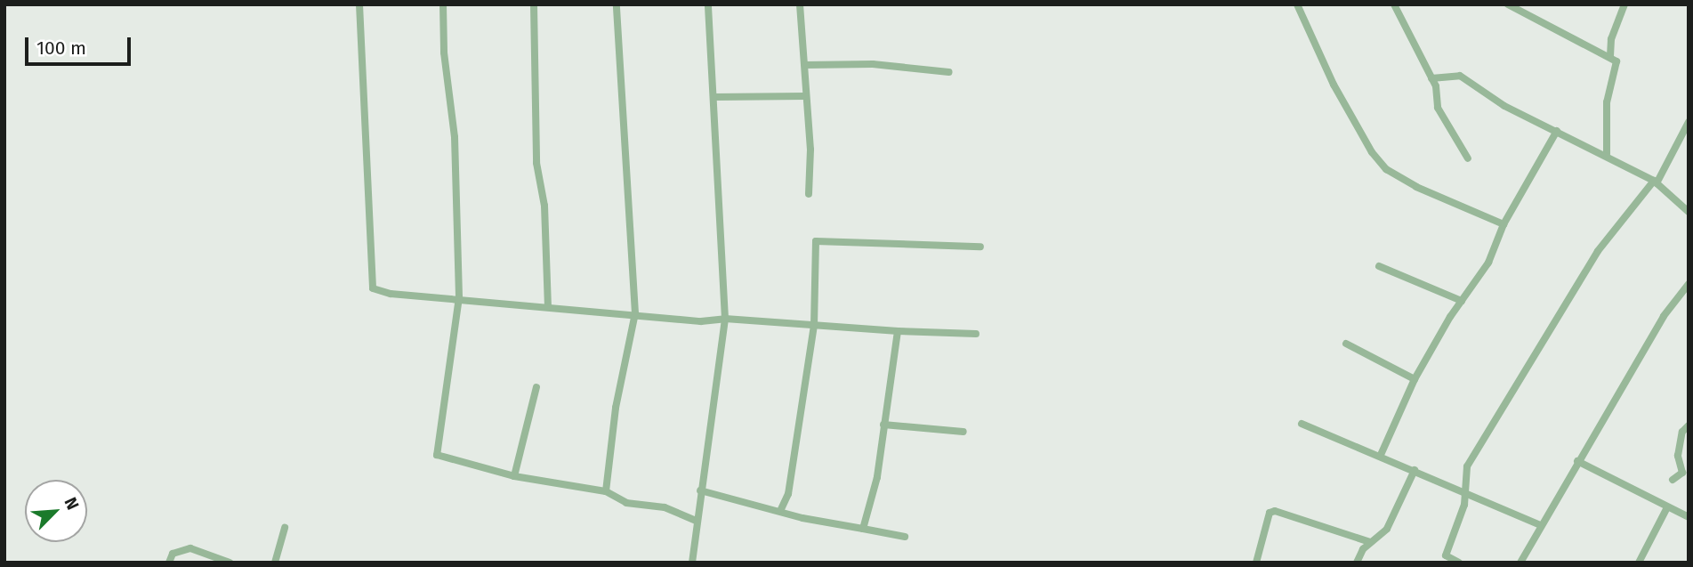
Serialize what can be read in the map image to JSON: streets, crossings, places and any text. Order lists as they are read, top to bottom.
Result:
{
  "scale_bar": "100 m",
  "north": "top right"
}
